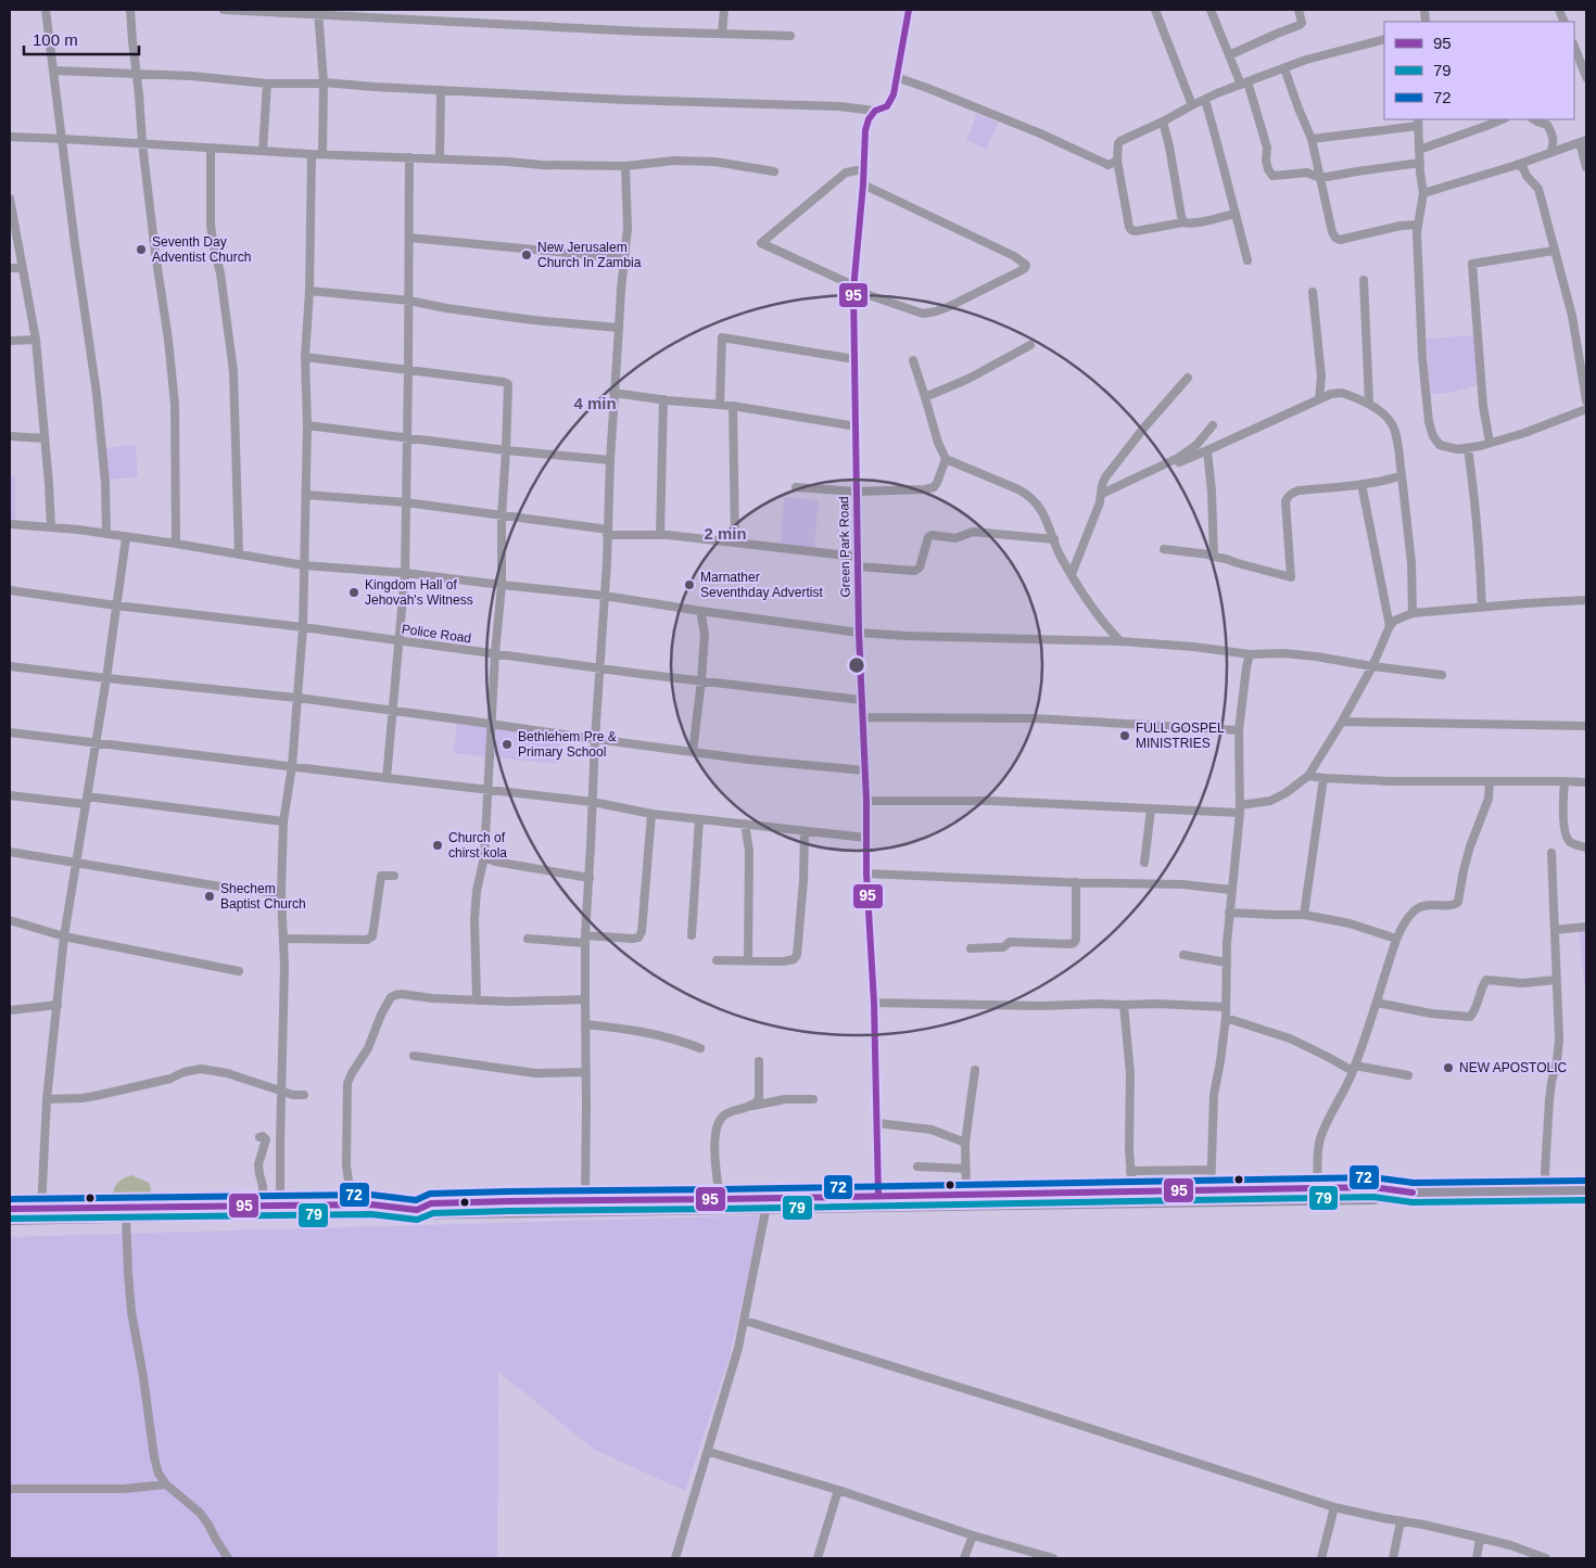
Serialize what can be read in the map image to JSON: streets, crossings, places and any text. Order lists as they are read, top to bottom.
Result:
{
  "streets": {
    "street": ["Green Park Road", "Police Road"]
  },
  "crossings": [
    ["Green Park Road", "Police Road"]
  ],
  "places": [
    "Seventh Day Adventist Church",
    "New Jerusalem Church In Zambia",
    "Marnather Seventhday Advertist",
    "Kingdom Hall of Jehovah's Witness",
    "FULL GOSPEL MINISTRIES",
    "Bethlehem Pre & Primary School",
    "Church of chirst kola",
    "Shechem Baptist Church",
    "NEW APOSTOLIC"
  ],
  "lines": ["transit line 95", "transit line 72", "transit line 79"],
  "legend": ["95", "79", "72"],
  "scale_bar": "100 m",
  "rings": ["4 min", "2 min"]
}
